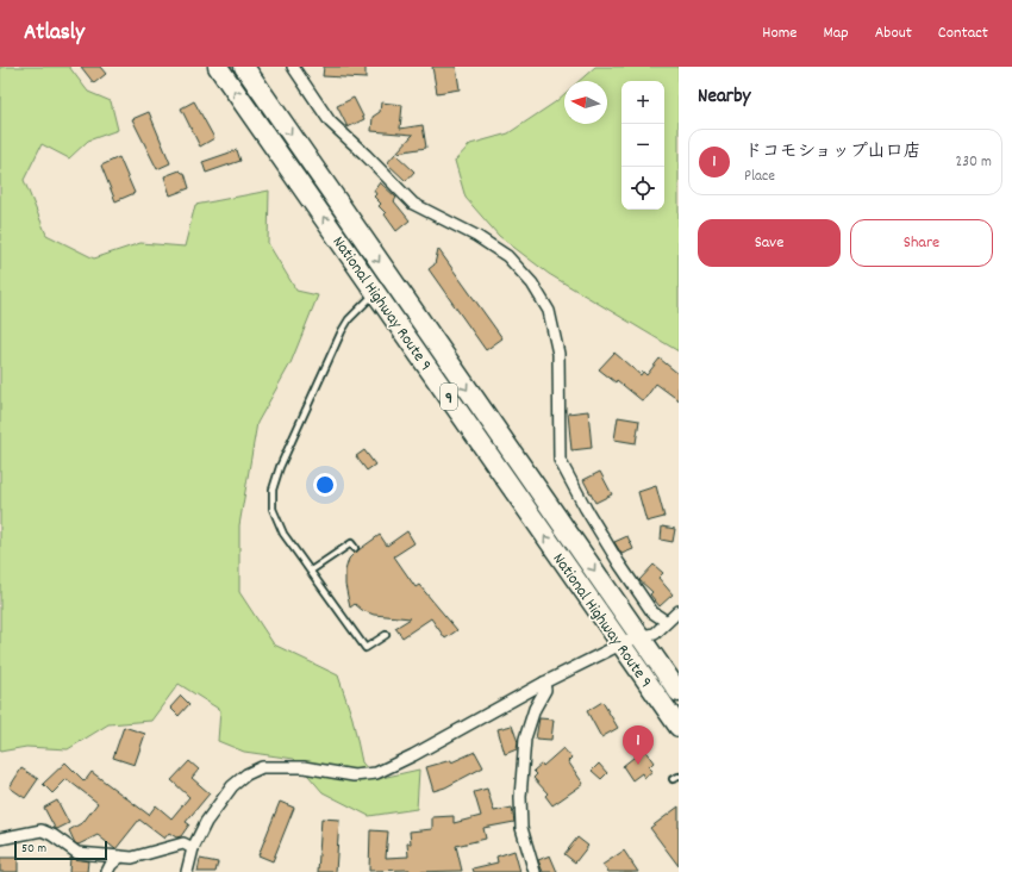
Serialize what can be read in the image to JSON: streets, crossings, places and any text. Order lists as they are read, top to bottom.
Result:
{
  "streets": {
    "highway": ["National Highway Route 9", "9"]
  },
  "scale_bar": "50 m",
  "north": "left",
  "page": {
    "header": "Atlasly",
    "nav": [
      "Home",
      "Map",
      "About",
      "Contact"
    ],
    "heading": "Nearby",
    "map_buttons": ["+", "−"],
    "list": [
      {
        "mark": "1",
        "name": "ドコモショップ山口店",
        "note": "Place",
        "value": "230 m"
      }
    ],
    "buttons": ["Save", "Share"],
    "pins": "1",
    "scale": "50 m"
  }
}
